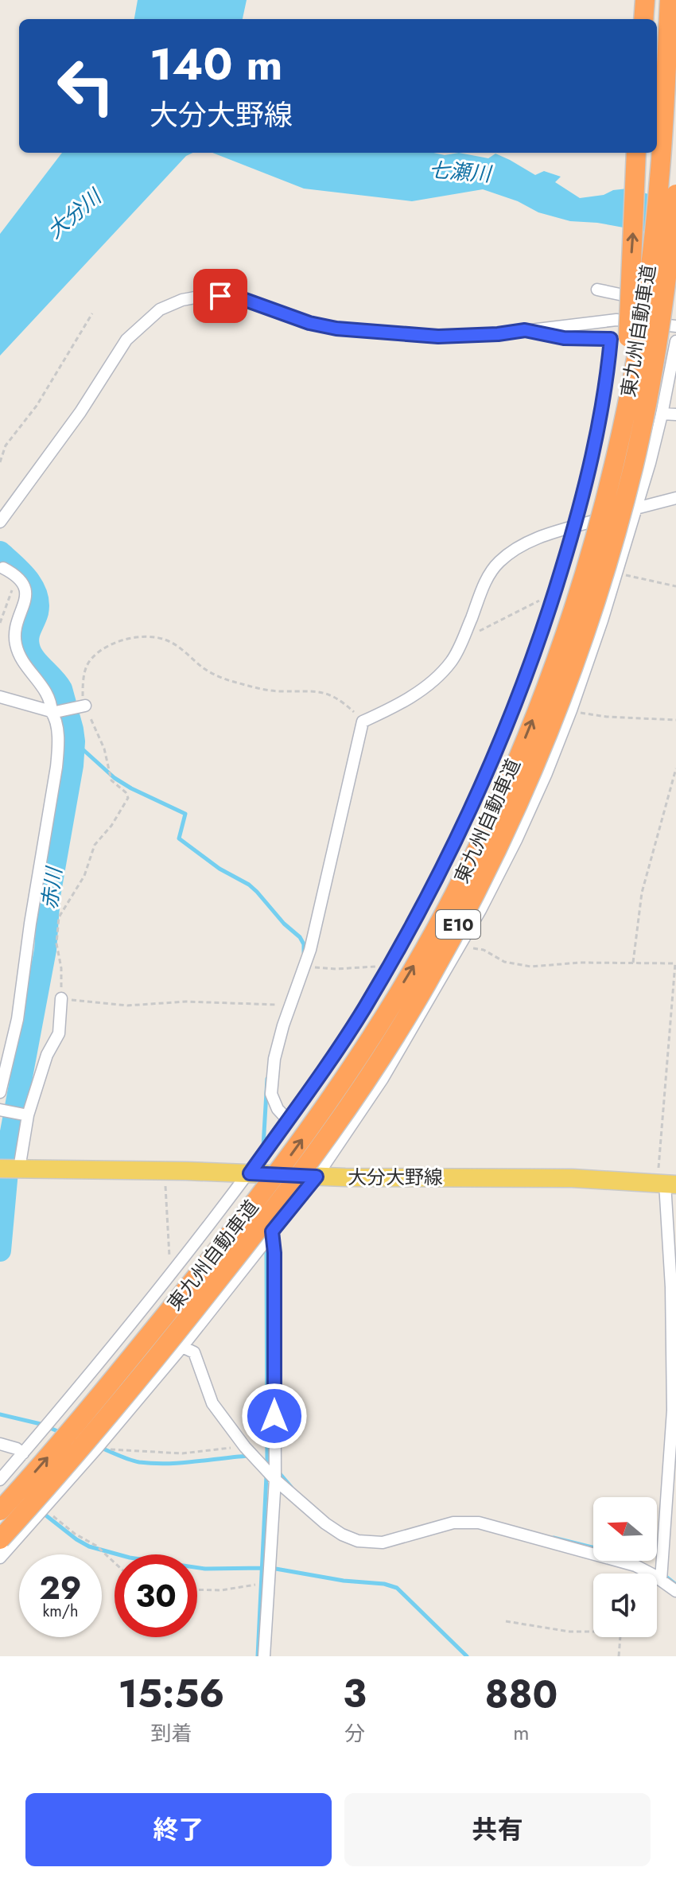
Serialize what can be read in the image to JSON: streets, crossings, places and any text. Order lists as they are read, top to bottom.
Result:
{
  "streets": {
    "highway": ["東九州自動車道", "E10"],
    "main road": ["大分大野線"]
  },
  "water": ["七瀬川", "大分川", "赤川"],
  "north": "left",
  "page": {
    "turn": ["140 m", "大分大野線"],
    "speed": "29 km/h",
    "limit": "30",
    "eta": [
      "15:56",
      "到着",
      "3",
      "分",
      "880",
      "m"
    ],
    "buttons": ["終了", "共有"]
  }
}
